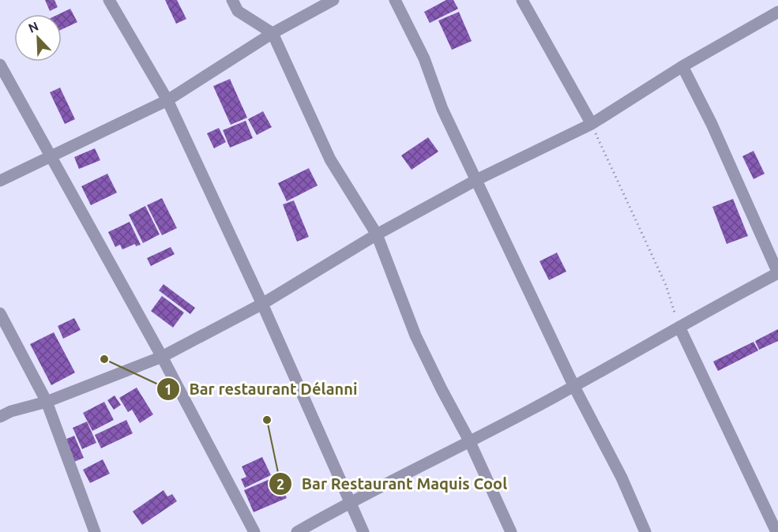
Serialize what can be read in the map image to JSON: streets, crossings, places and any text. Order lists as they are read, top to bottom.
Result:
{
  "places": ["Bar restaurant Délanni", "Bar Restaurant Maquis Cool"],
  "north": "top left"
}
